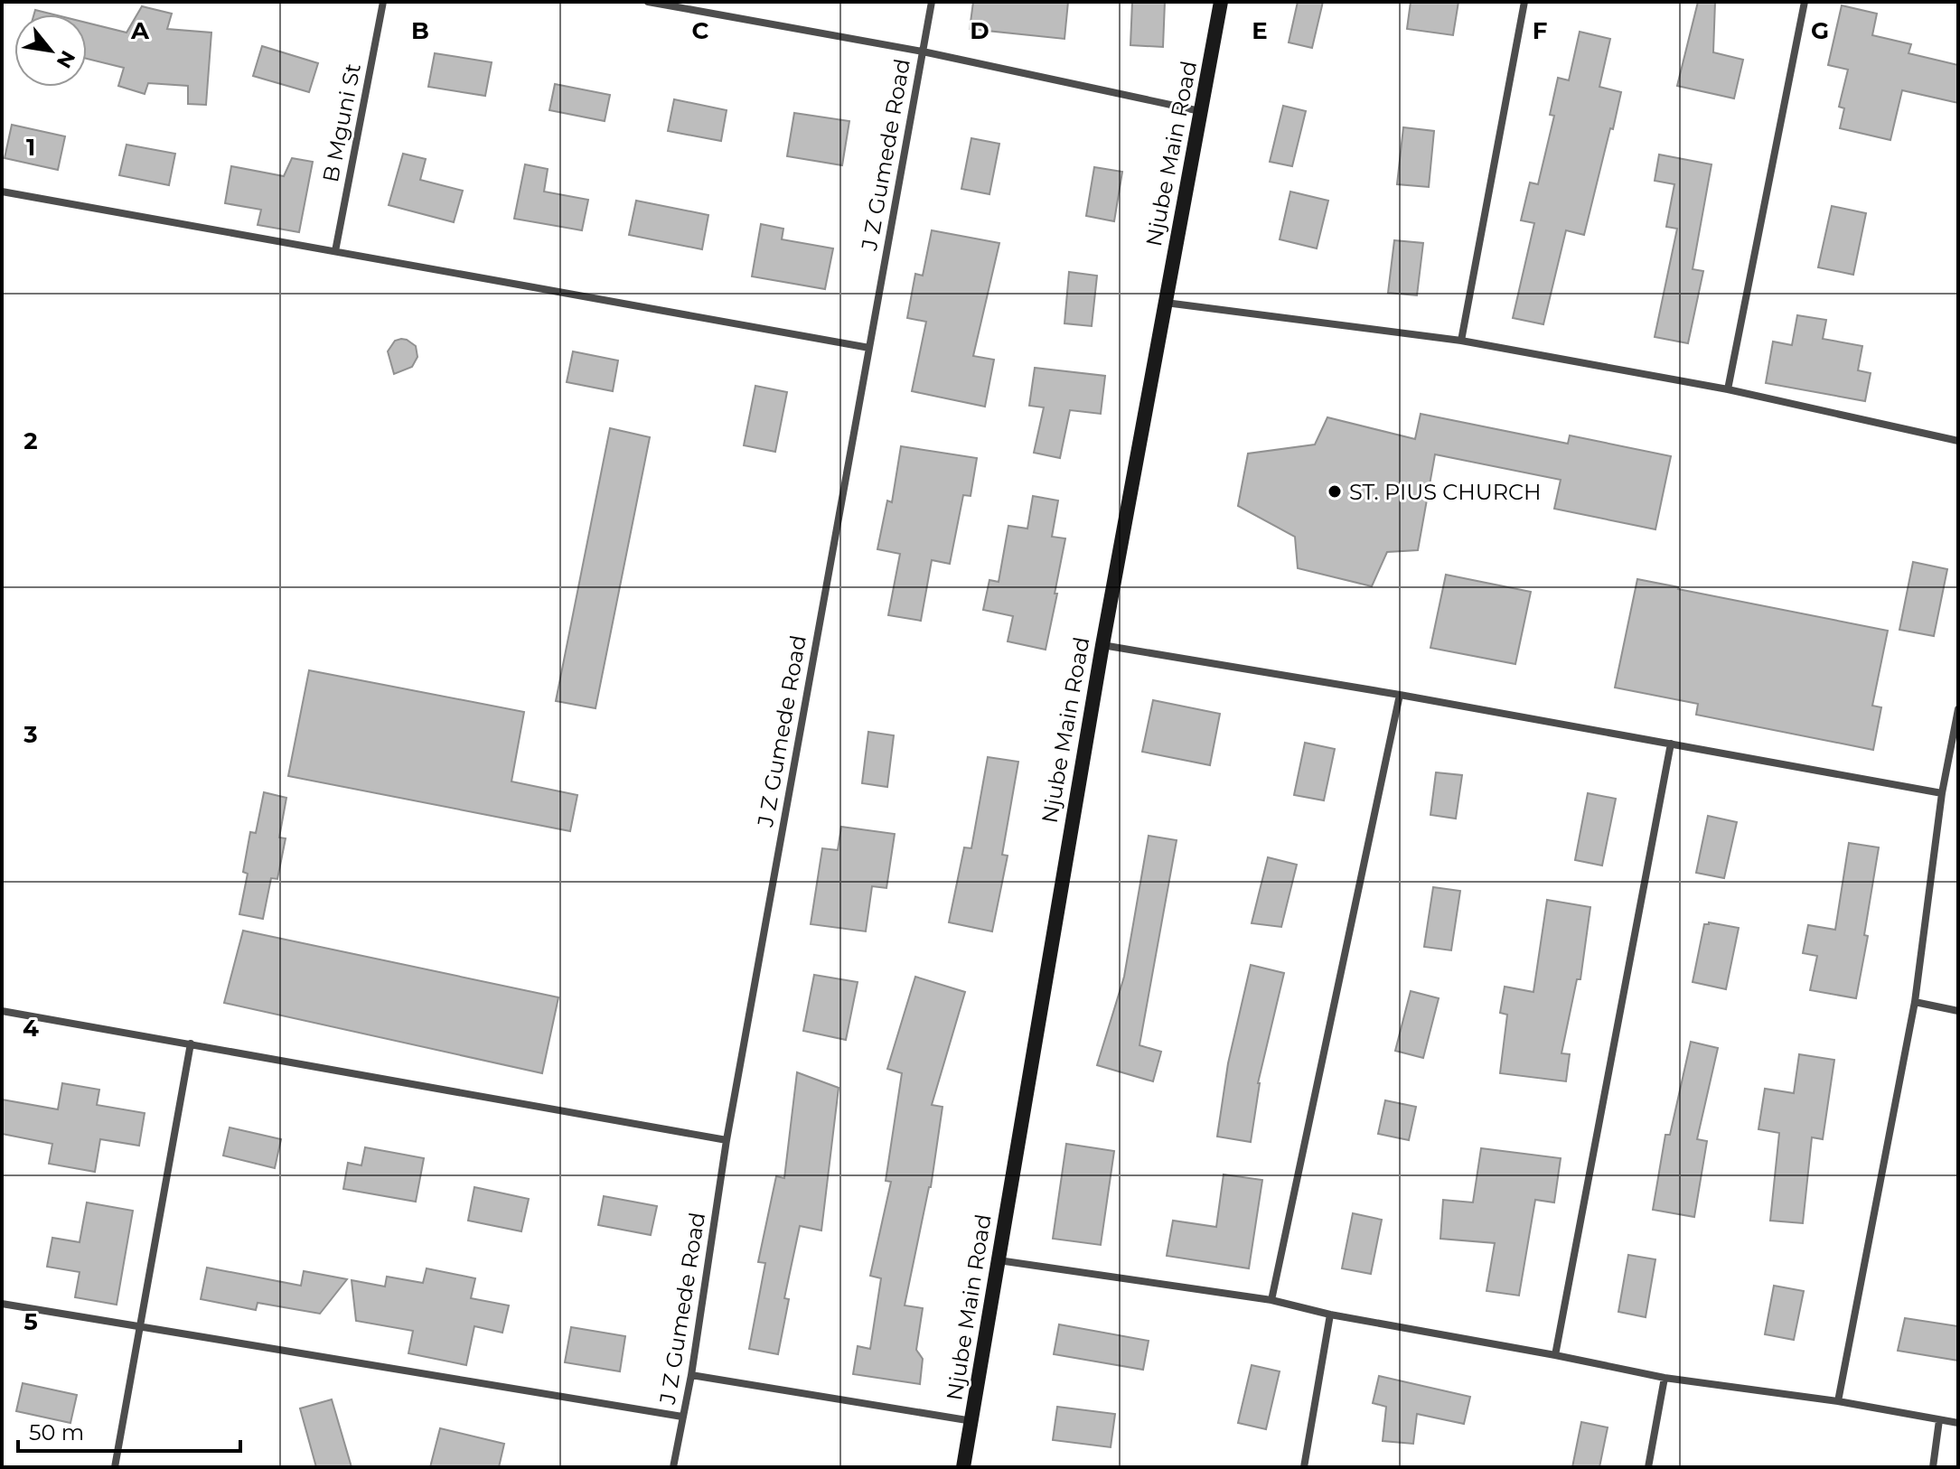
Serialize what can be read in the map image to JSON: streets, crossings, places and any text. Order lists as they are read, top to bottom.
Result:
{
  "streets": {
    "street": ["B Mguni St", "Njube Main Road", "J Z Gumede Road"]
  },
  "places": ["ST. PIUS CHURCH"],
  "scale_bar": "50 m",
  "north": "bottom right",
  "grid": {
    "columns": [
      "A",
      "B",
      "C",
      "D",
      "E",
      "F",
      "G"
    ],
    "rows": [
      "1",
      "2",
      "3",
      "4",
      "5"
    ]
  }
}
